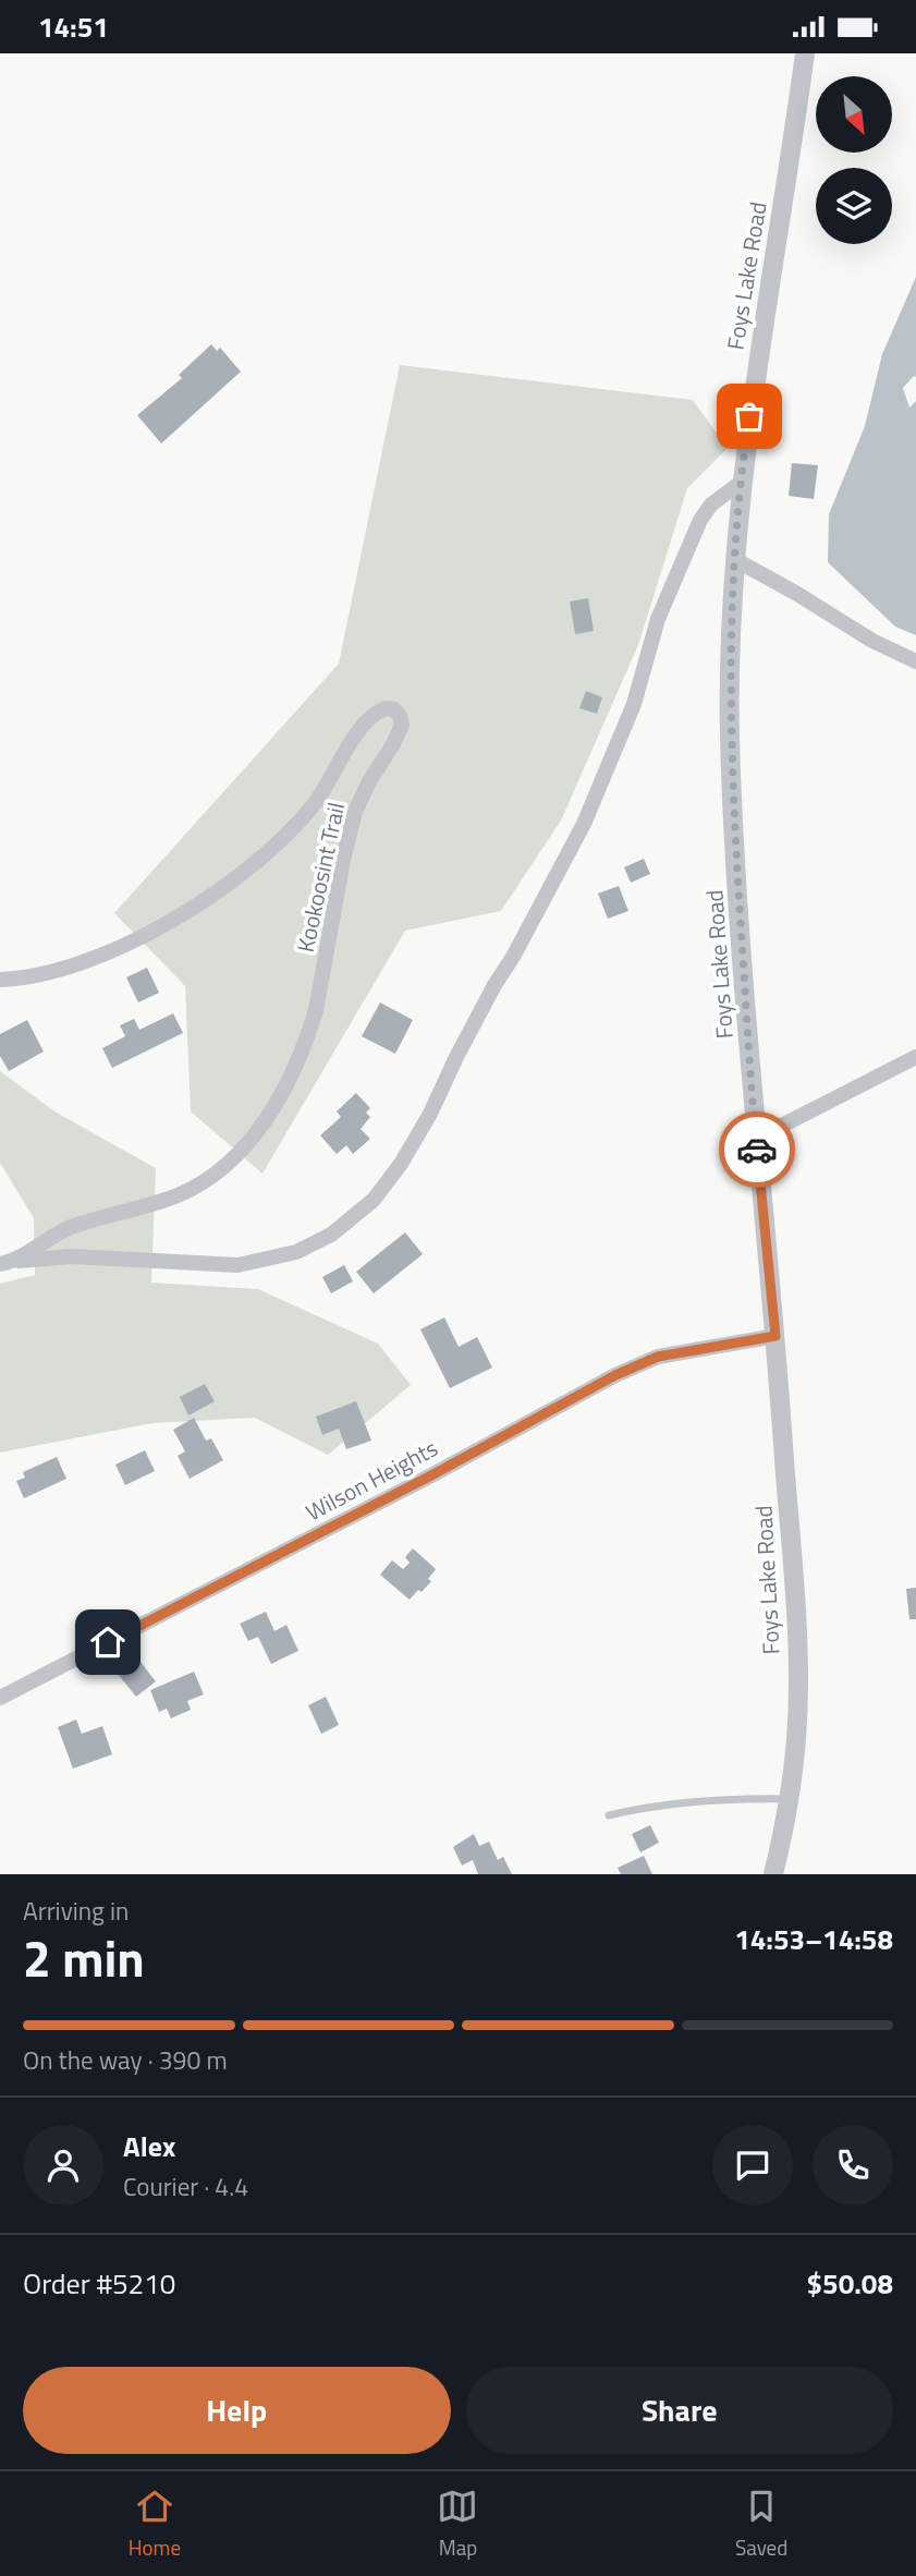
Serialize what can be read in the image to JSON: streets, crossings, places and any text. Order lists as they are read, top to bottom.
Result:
{
  "streets": {
    "street": ["Foys Lake Road", "Kookoosint Trail", "Wilson Heights"]
  },
  "crossings": [
    ["Foys Lake Road", "Kookoosint Trail"],
    ["Foys Lake Road", "Wilson Heights"]
  ],
  "north": "bottom right",
  "page": {
    "status": "14:51",
    "heading": ["2 min", "Arriving in", "14:53–14:58"],
    "panel": [
      "Alex",
      "Courier · 4.4",
      "Order #5210",
      "$50.08"
    ],
    "bar": "On the way · 390 m",
    "buttons": ["Help", "Share"],
    "tabs": ["Home", "Map", "Saved"]
  }
}
